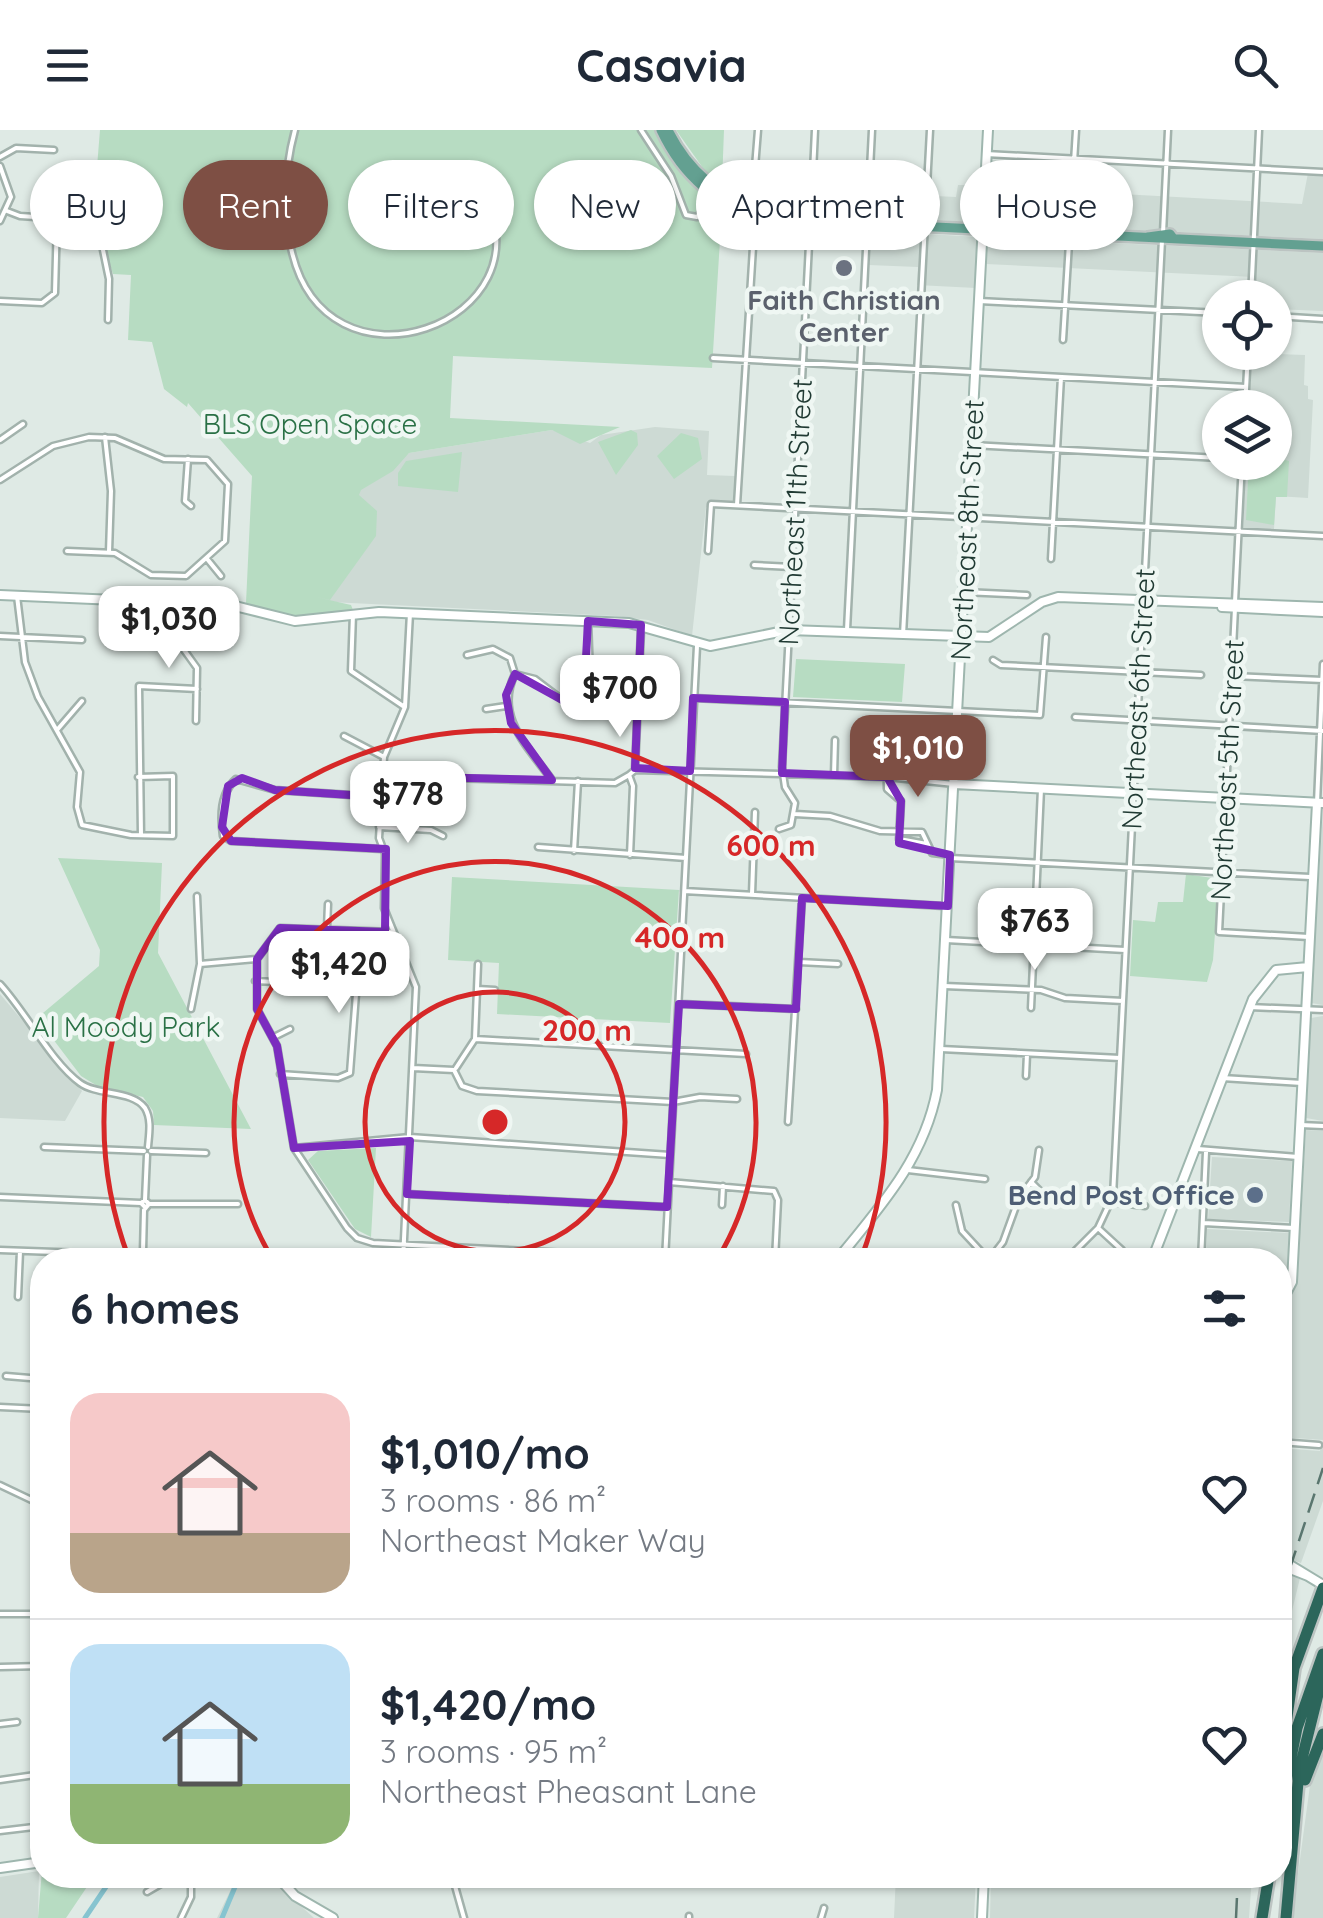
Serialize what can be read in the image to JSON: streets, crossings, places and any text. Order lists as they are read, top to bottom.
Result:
{
  "streets": {
    "main road": ["Northeast 8th Street"],
    "street": ["Northeast 11th Street", "Northeast 6th Street", "Northeast 5th Street"]
  },
  "parks": ["BLS Open Space", "Al Moody Park"],
  "places": ["Faith Christian Center", "Bend Post Office"],
  "page": {
    "header": "Casavia",
    "chip": [
      "Buy",
      "Rent",
      "Filters",
      "New",
      "Apartment",
      "House"
    ],
    "price": [
      "$1,030",
      "$700",
      "$1,010",
      "$778",
      "$763",
      "$1,420"
    ],
    "heading": "6 homes",
    "list": [
      {
        "name": "$1,010/mo",
        "note": "3 rooms · 86 m² · Northeast Maker Way"
      },
      {
        "name": "$1,420/mo",
        "note": "3 rooms · 95 m² · Northeast Pheasant Lane"
      }
    ]
  },
  "rings": ["600 m", "400 m", "200 m"]
}
